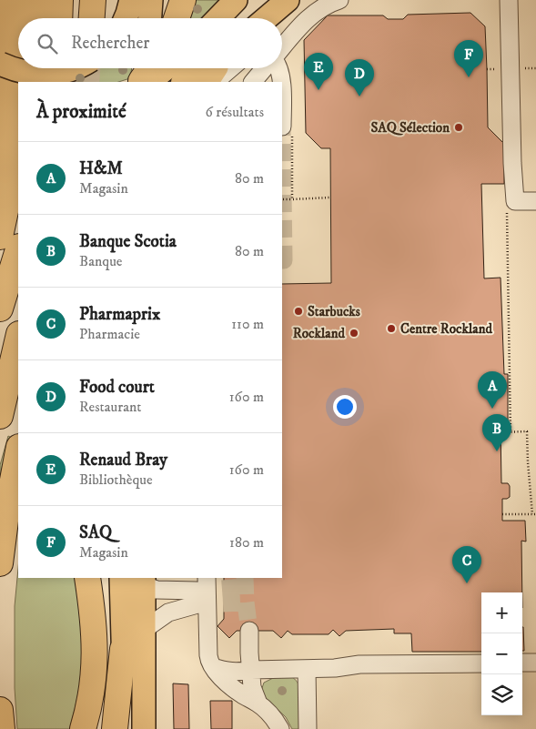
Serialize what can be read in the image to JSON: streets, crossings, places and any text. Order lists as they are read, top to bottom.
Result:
{
  "places": [
    "SAQ Sélection",
    "Starbucks",
    "Centre Rockland",
    "Rockland"
  ],
  "page": {
    "search": "Rechercher",
    "pins": [
      "F",
      "E",
      "D",
      "A",
      "B",
      "C"
    ],
    "heading": ["À proximité", "6 résultats"],
    "list": [
      {
        "mark": "A",
        "name": "H&M",
        "note": "Magasin",
        "value": "80 m"
      },
      {
        "mark": "B",
        "name": "Banque Scotia",
        "note": "Banque",
        "value": "80 m"
      },
      {
        "mark": "C",
        "name": "Pharmaprix",
        "note": "Pharmacie",
        "value": "110 m"
      },
      {
        "mark": "D",
        "name": "Food court",
        "note": "Restaurant",
        "value": "160 m"
      },
      {
        "mark": "E",
        "name": "Renaud Bray",
        "note": "Bibliothèque",
        "value": "160 m"
      },
      {
        "mark": "F",
        "name": "SAQ",
        "note": "Magasin",
        "value": "180 m"
      }
    ],
    "map_buttons": ["+", "−"]
  }
}
